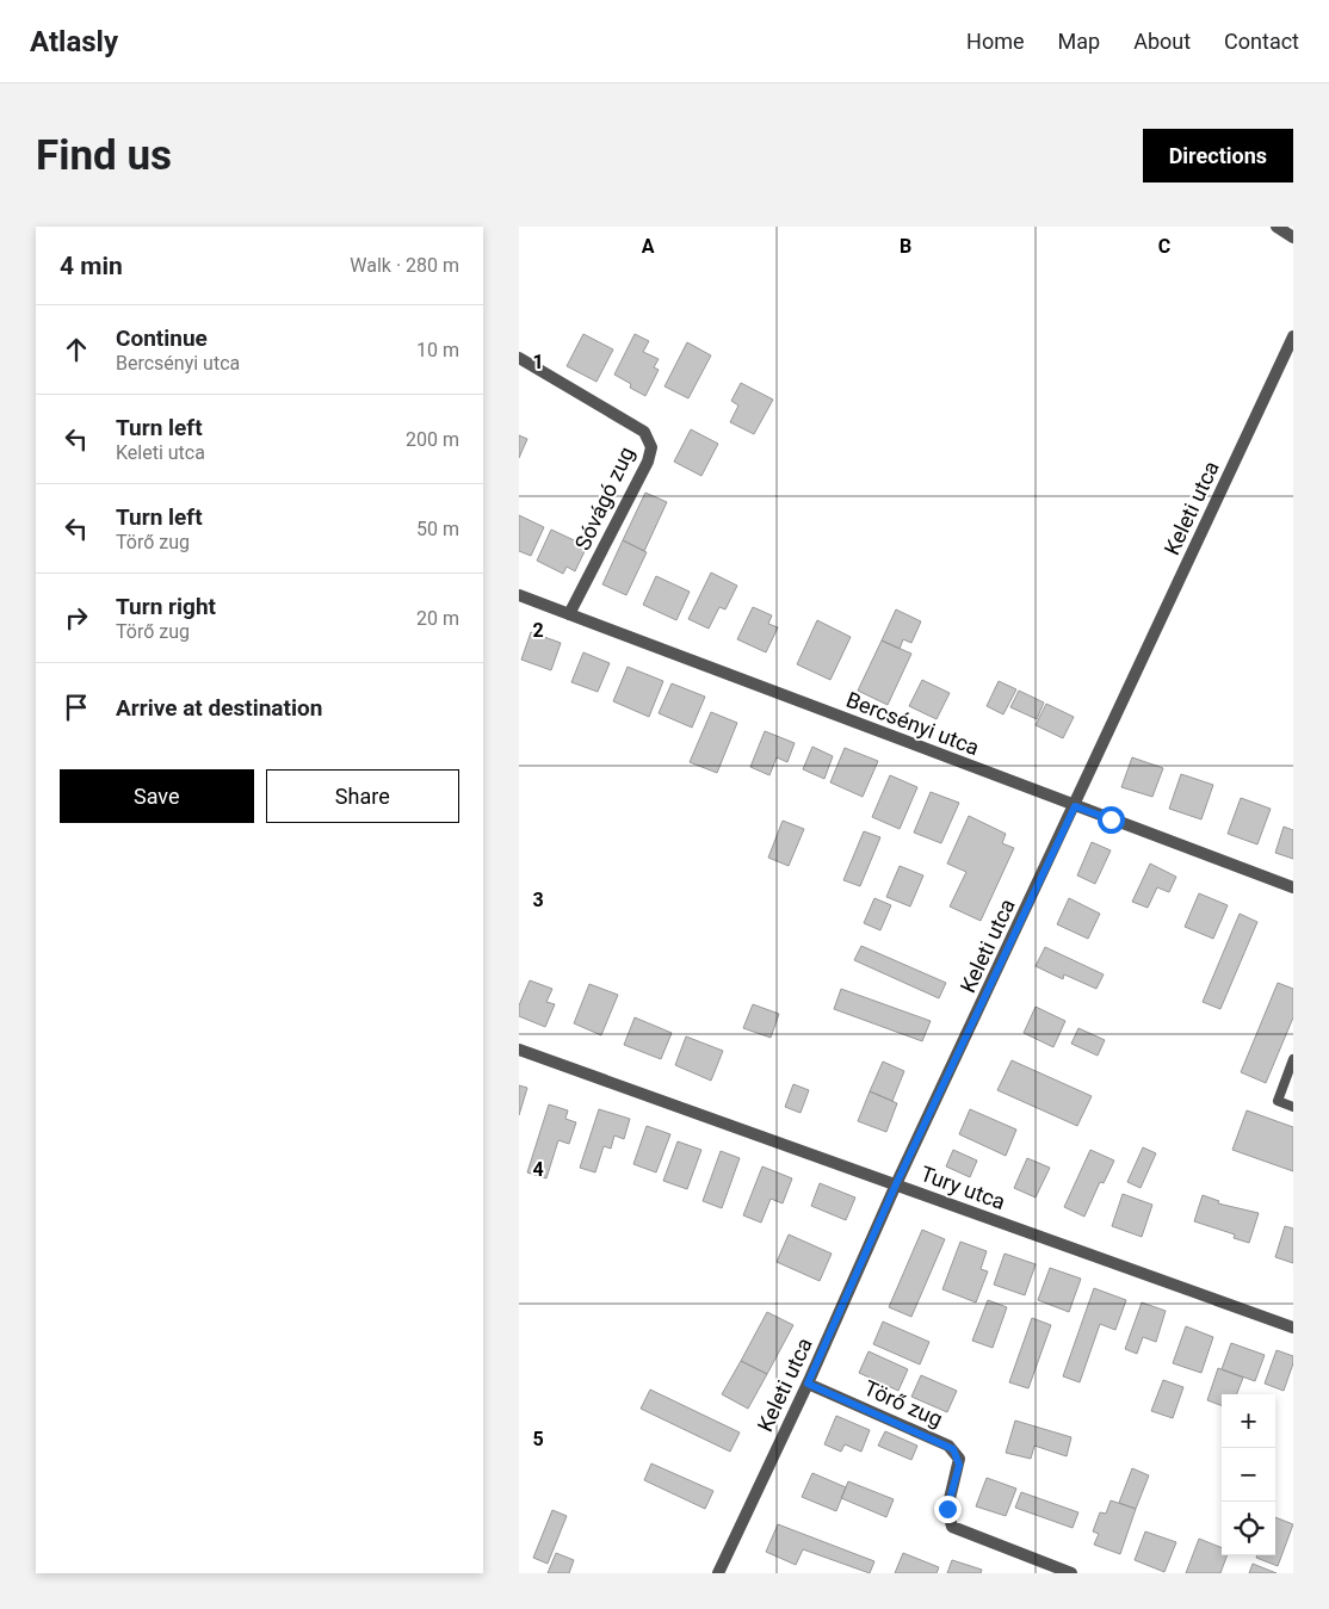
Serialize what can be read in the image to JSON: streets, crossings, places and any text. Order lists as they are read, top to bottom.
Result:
{
  "streets": {
    "street": [
      "Sóvágó zug",
      "Keleti utca",
      "Bercsényi utca",
      "Tury utca",
      "Törő zug"
    ]
  },
  "crossings": [
    ["Sóvágó zug", "Bercsényi utca"],
    ["Keleti utca", "Bercsényi utca"],
    ["Keleti utca", "Tury utca"],
    ["Keleti utca", "Törő zug"]
  ],
  "page": {
    "header": "Atlasly",
    "nav": [
      "Home",
      "Map",
      "About",
      "Contact"
    ],
    "buttons": [
      "Directions",
      ["Save", "Share"]
    ],
    "title": "Find us",
    "heading": ["4 min", "Walk · 280 m"],
    "list": [
      ["Continue", "Bercsényi utca", "10 m"],
      ["Turn left", "Keleti utca", "200 m"],
      ["Turn left", "Törő zug", "50 m"],
      ["Turn right", "Törő zug", "20 m"],
      "Arrive at destination"
    ],
    "map_buttons": ["+", "−"]
  },
  "grid": {
    "columns": ["A", "B", "C"],
    "rows": [
      "1",
      "2",
      "3",
      "4",
      "5"
    ]
  }
}
